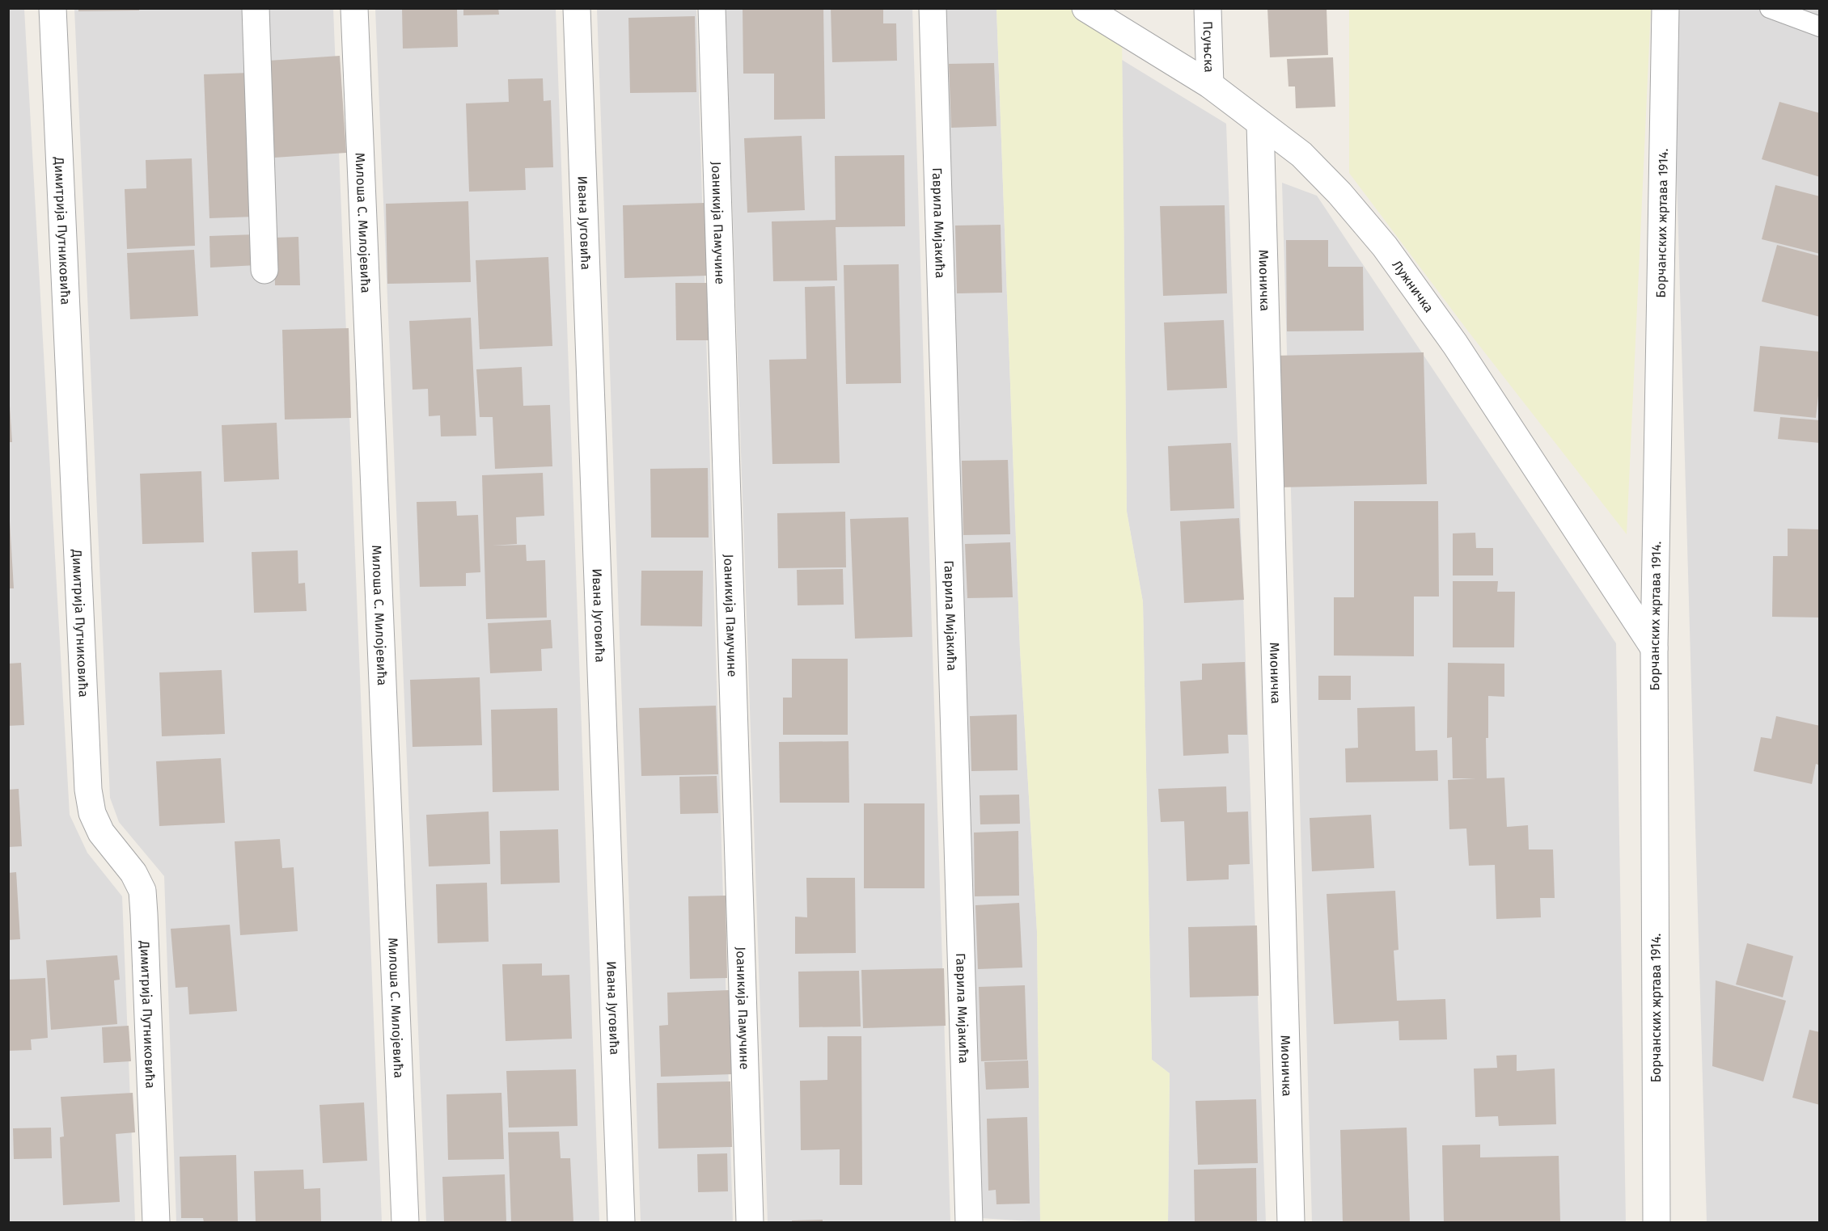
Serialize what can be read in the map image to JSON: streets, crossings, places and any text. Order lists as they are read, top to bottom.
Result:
{
  "streets": {
    "street": [
      "Псуњска",
      "Милоша С. Милојевића",
      "Ивана Југовића",
      "Јоаникија Памучине",
      "Гаврила Мијакића",
      "Борчанских жртава 1914.",
      "Димитрија Путниковића",
      "Мионичка",
      "Лужничка"
    ]
  },
  "crossings": [
    ["Псуњска", "Лужничка"],
    ["Борчанских жртава 1914.", "Лужничка"],
    ["Мионичка", "Лужничка"]
  ]
}
